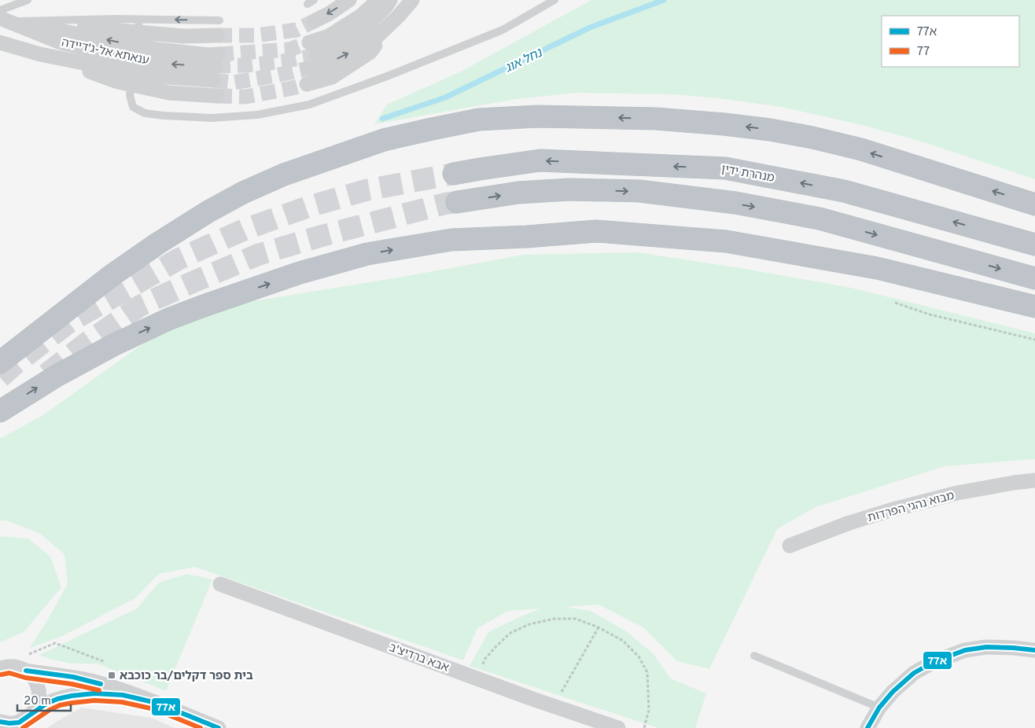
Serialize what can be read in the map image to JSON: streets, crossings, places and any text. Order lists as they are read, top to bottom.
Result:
{
  "streets": {
    "highway": ["מנהרת ידין"],
    "street": ["ענאתא אל-ג'דיידה", "מבוא נהגי הפרדות", "אבא ברדיצ'ב"]
  },
  "water": ["נחל אוג"],
  "places": {
    "transit": ["בית ספר דקלים/בר כוכבא"]
  },
  "lines": ["transit line 77א", "transit line 77"],
  "legend": ["77א", "77"],
  "scale_bar": "20 m"
}
